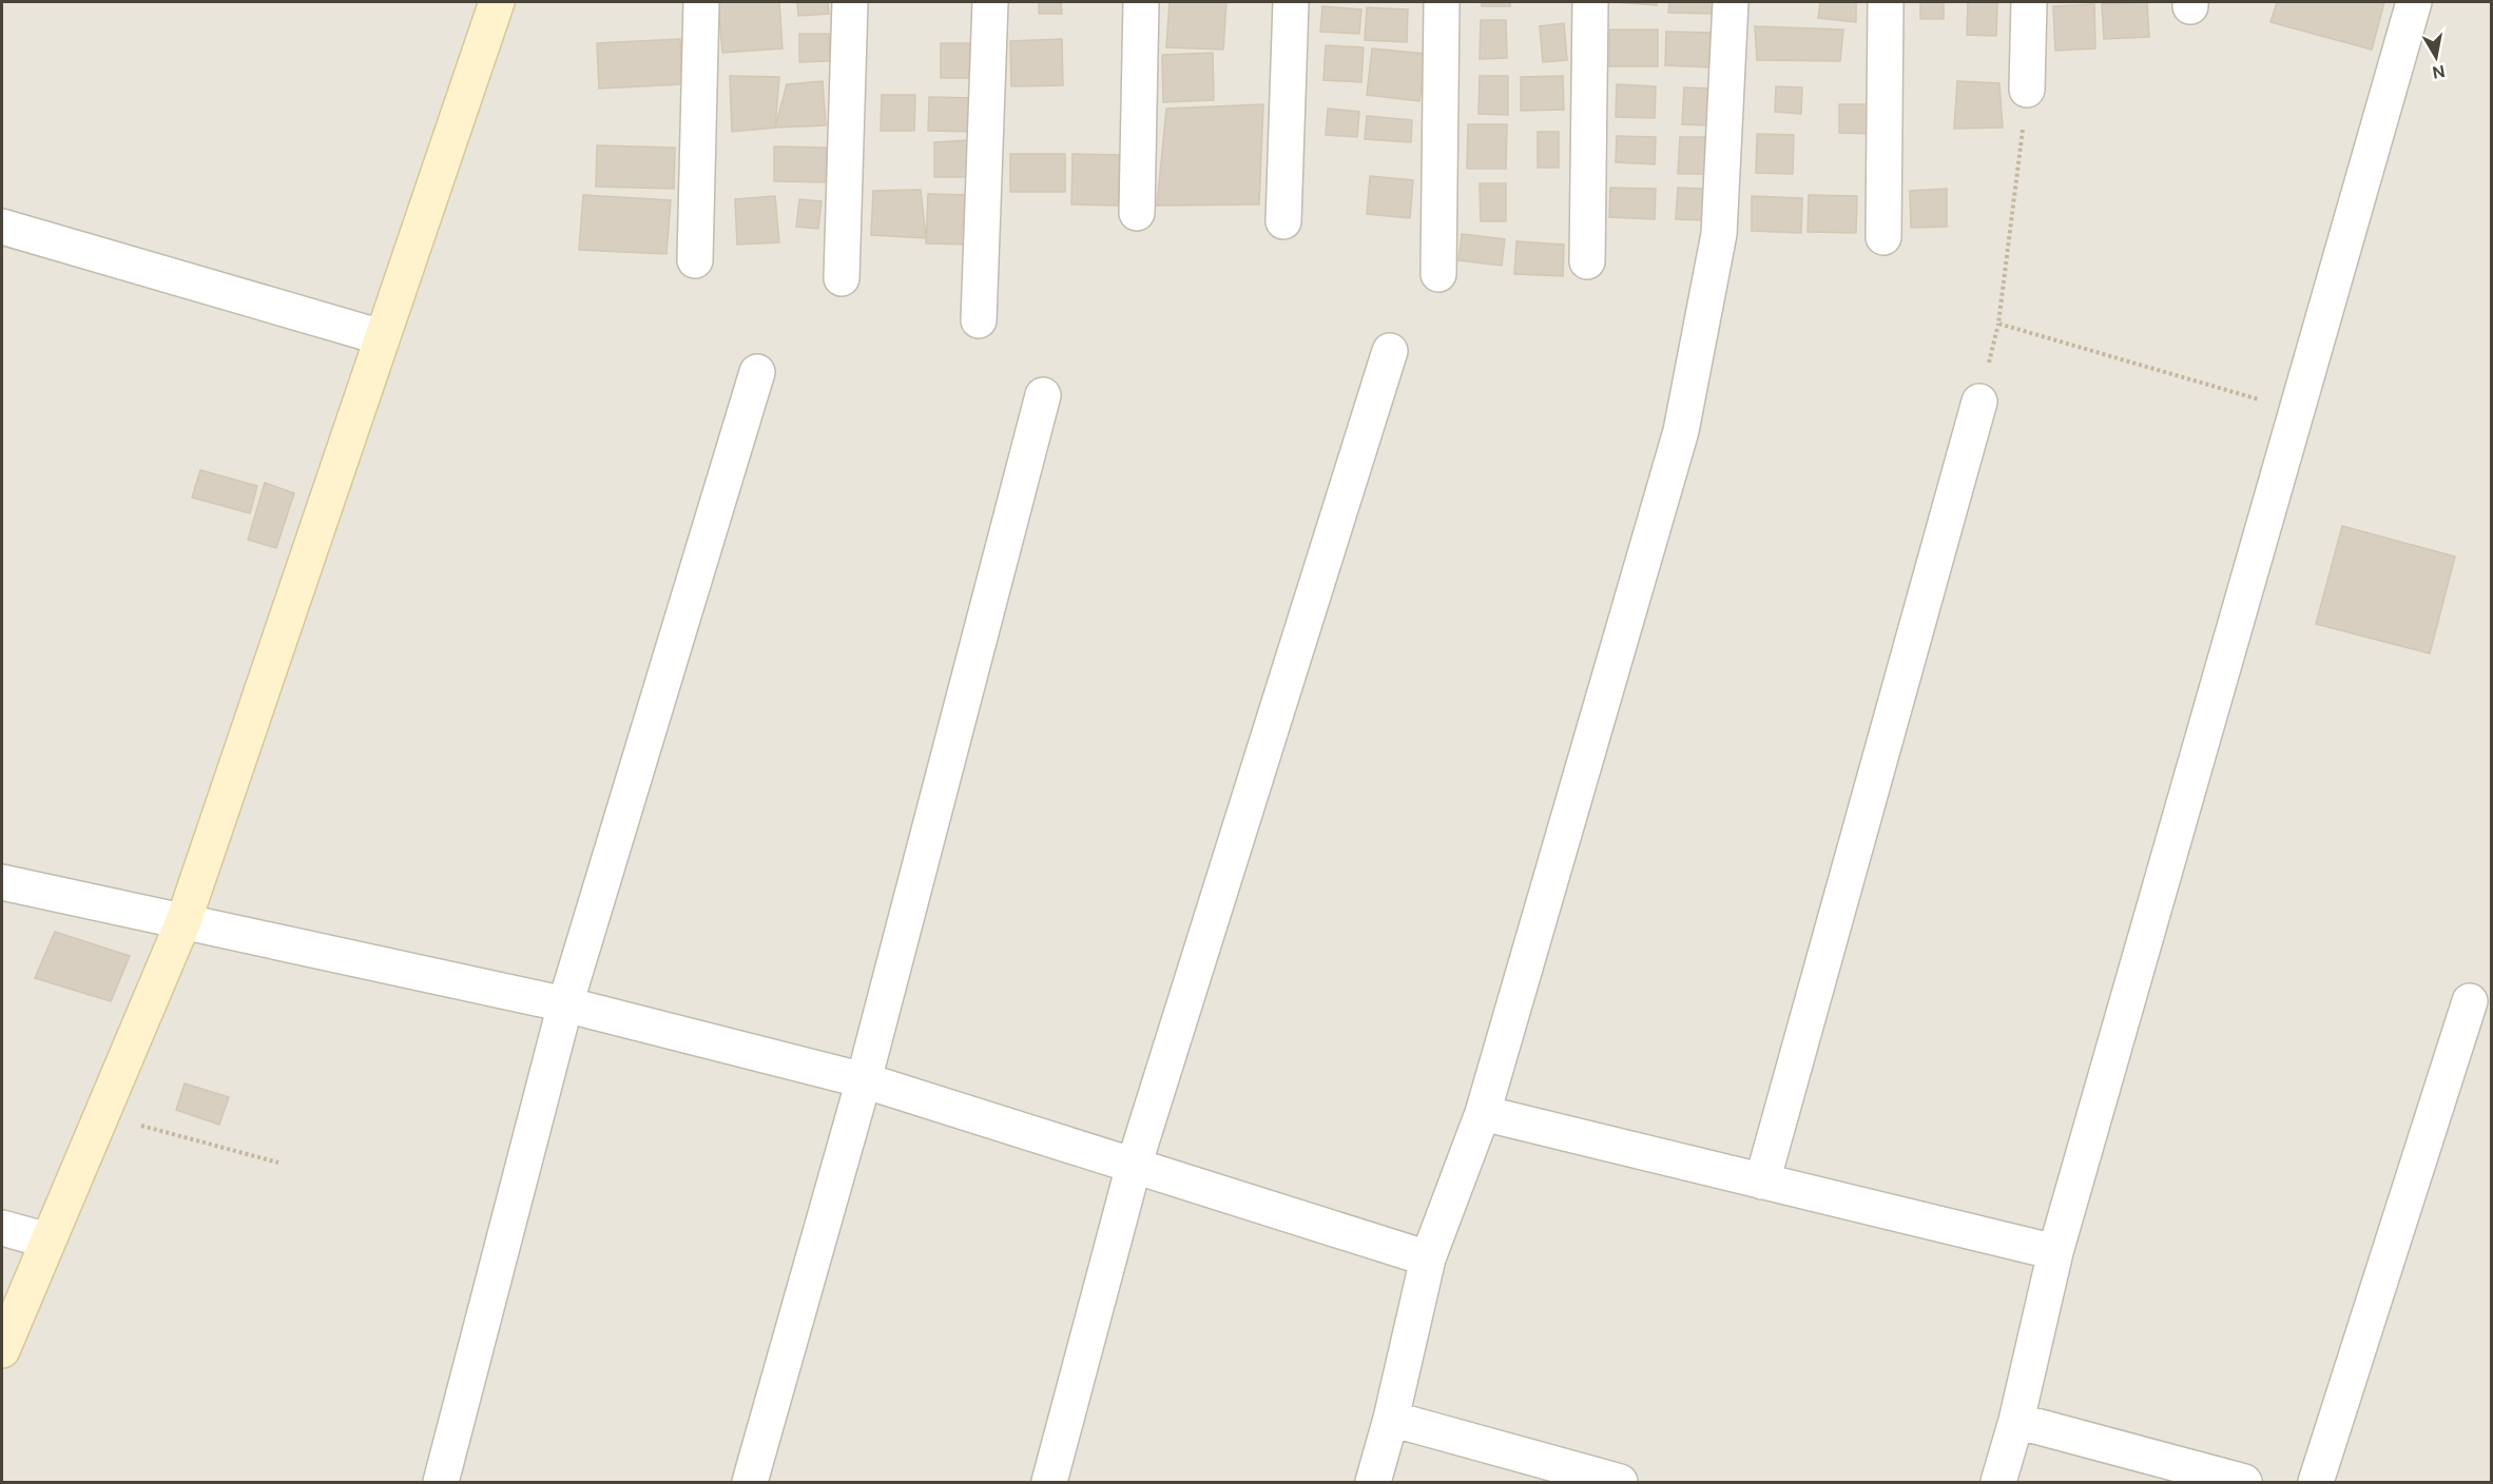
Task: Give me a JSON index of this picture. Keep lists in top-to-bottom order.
{
  "north": "bottom"
}
